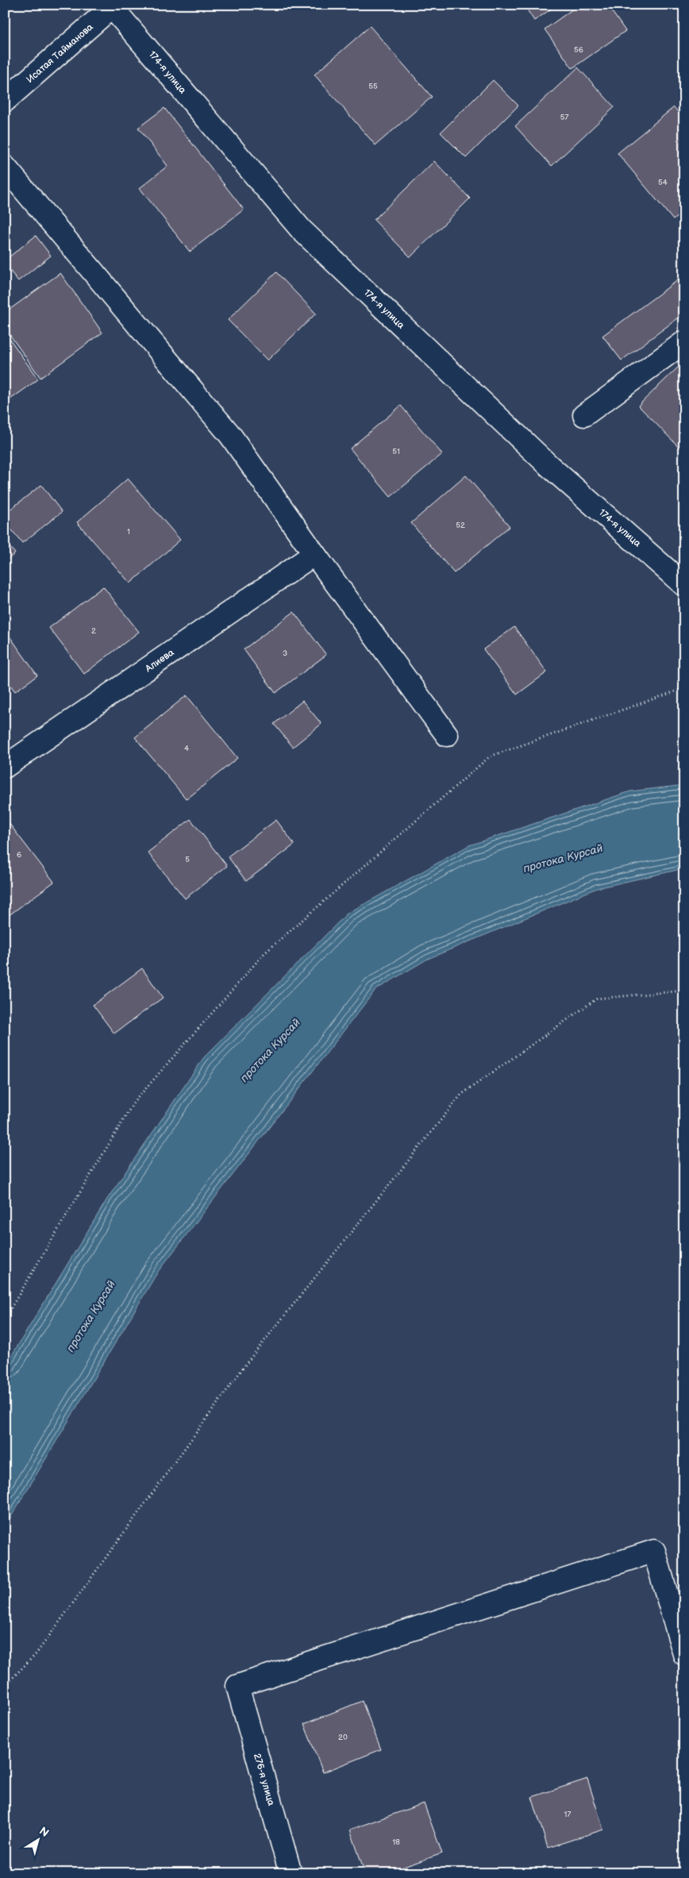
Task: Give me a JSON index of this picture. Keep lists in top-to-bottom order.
{
  "streets": {
    "street": [
      "Исатая Тайманова",
      "174-я улица",
      "Алиева",
      "276-я улица"
    ]
  },
  "crossings": [
    ["Исатая Тайманова", "174-я улица"]
  ],
  "water": ["протока Курсай"],
  "house_numbers": [
    "56",
    "55",
    "57",
    "54",
    "51",
    "52",
    "1",
    "2",
    "3",
    "4",
    "6",
    "5",
    "20",
    "17",
    "18"
  ],
  "north": "top right"
}
